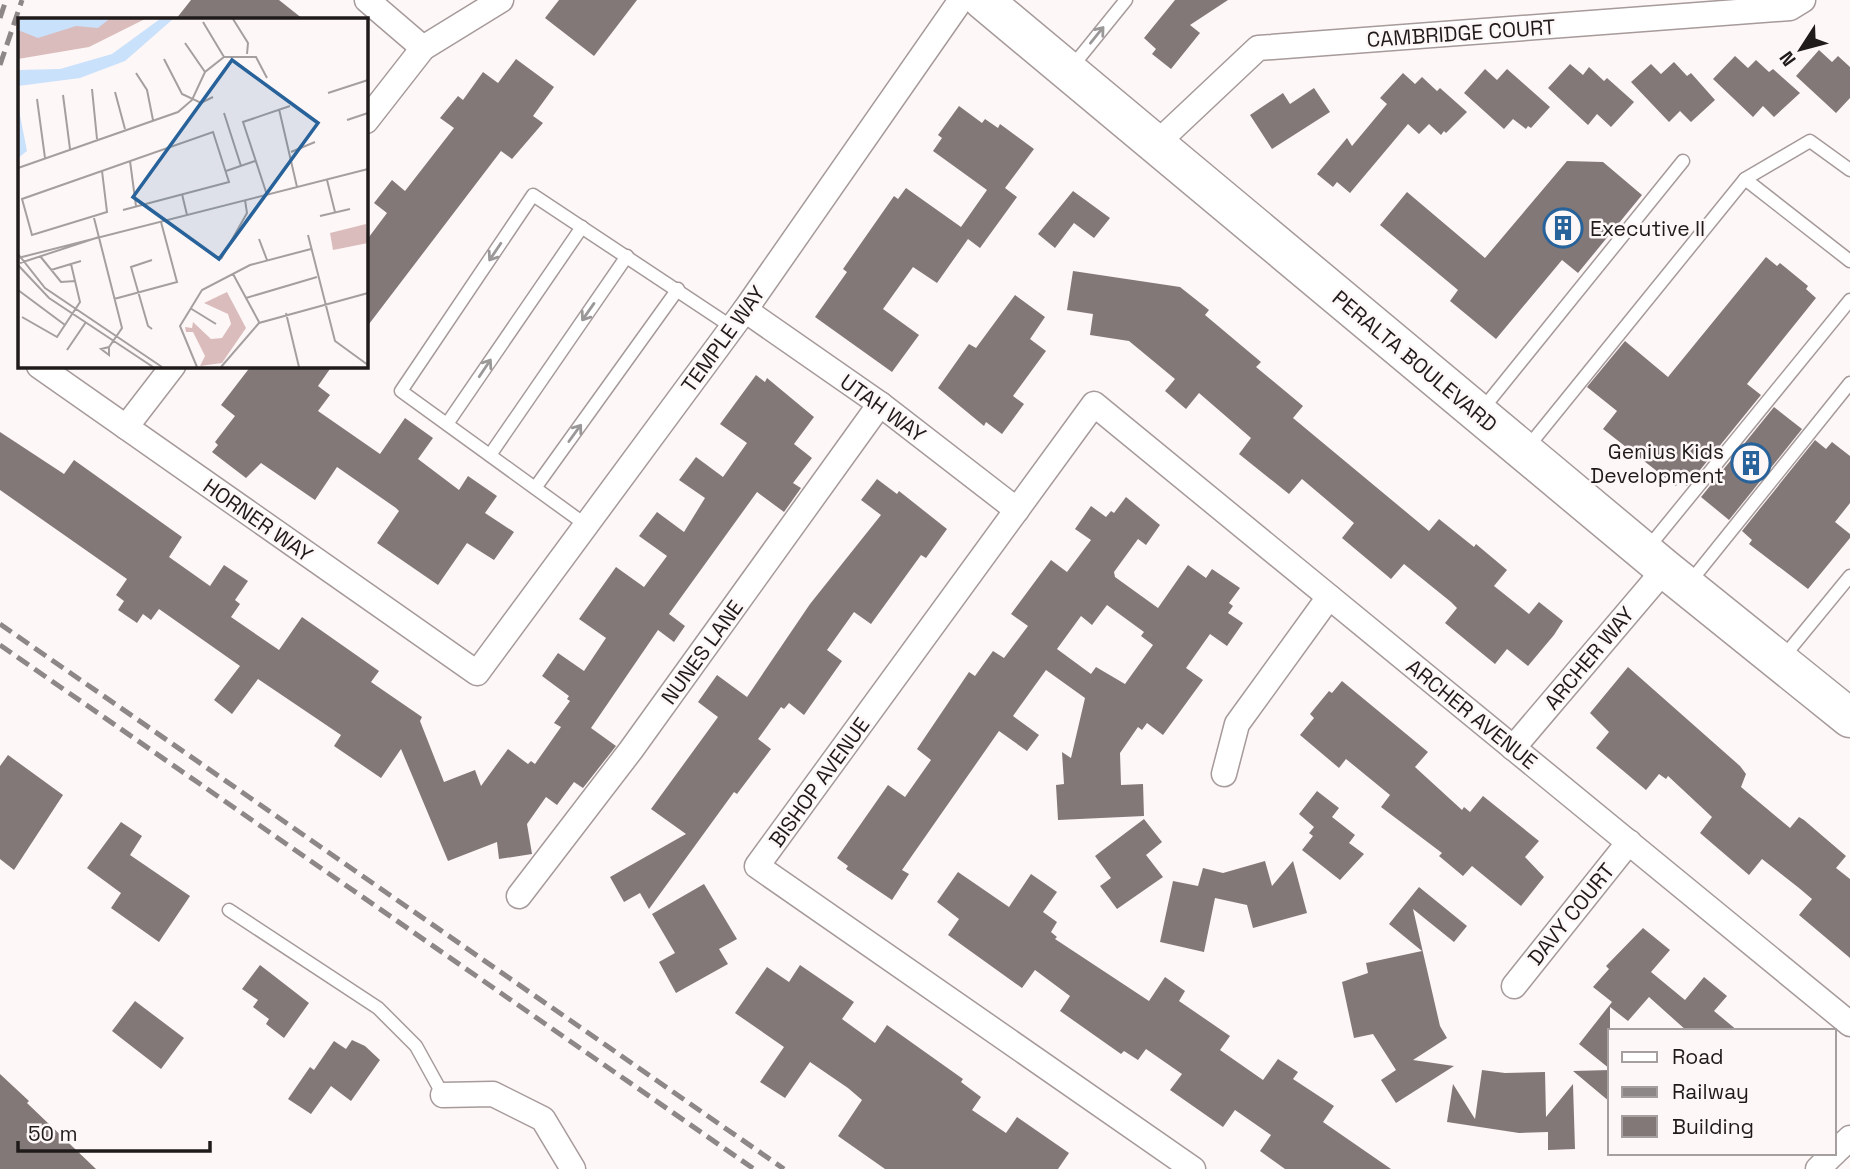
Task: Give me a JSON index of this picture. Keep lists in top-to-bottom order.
{
  "streets": {
    "main road": ["PERALTA BOULEVARD"],
    "street": [
      "CAMBRIDGE COURT",
      "TEMPLE WAY",
      "UTAH WAY",
      "HORNER WAY",
      "NUNES LANE",
      "ARCHER WAY",
      "ARCHER AVENUE",
      "BISHOP AVENUE",
      "DAVY COURT"
    ]
  },
  "crossings": [
    ["CAMBRIDGE COURT", "PERALTA BOULEVARD"],
    ["TEMPLE WAY", "UTAH WAY"],
    ["TEMPLE WAY", "HORNER WAY"],
    ["PERALTA BOULEVARD", "ARCHER WAY"],
    ["UTAH WAY", "NUNES LANE"],
    ["UTAH WAY", "BISHOP AVENUE"],
    ["ARCHER WAY", "ARCHER AVENUE"],
    ["ARCHER AVENUE", "BISHOP AVENUE"],
    ["ARCHER AVENUE", "DAVY COURT"]
  ],
  "places": {
    "building": ["Executive II", "Genius Kids Development"]
  },
  "legend": ["Road", "Railway", "Building"],
  "scale_bar": "50 m",
  "north": "bottom left"
}
